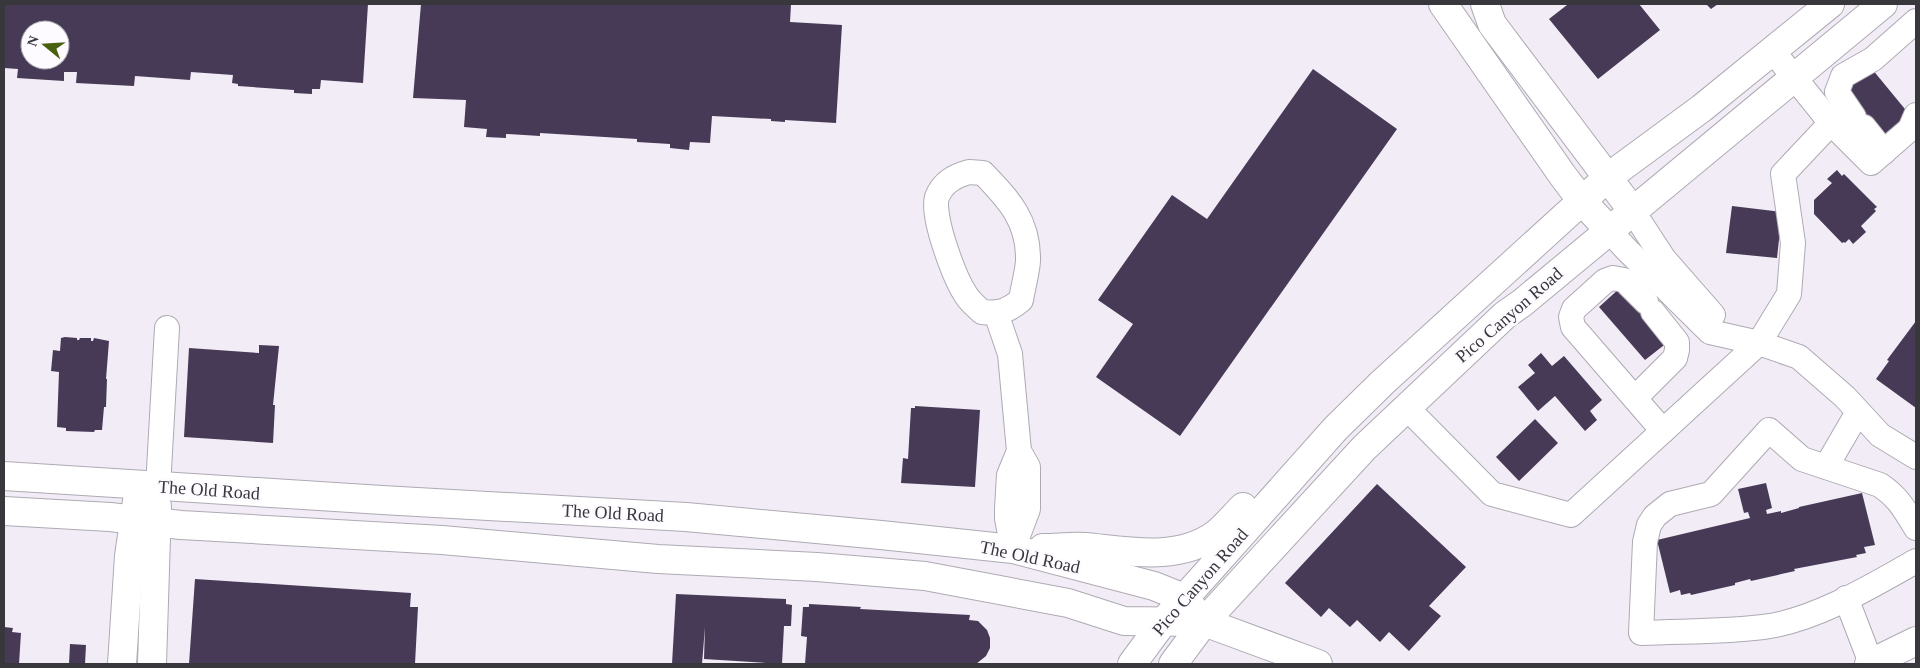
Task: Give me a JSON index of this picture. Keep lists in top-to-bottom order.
{
  "streets": {
    "main road": ["Pico Canyon Road", "The Old Road"]
  },
  "crossings": [
    ["Pico Canyon Road", "The Old Road"]
  ],
  "north": "left"
}
